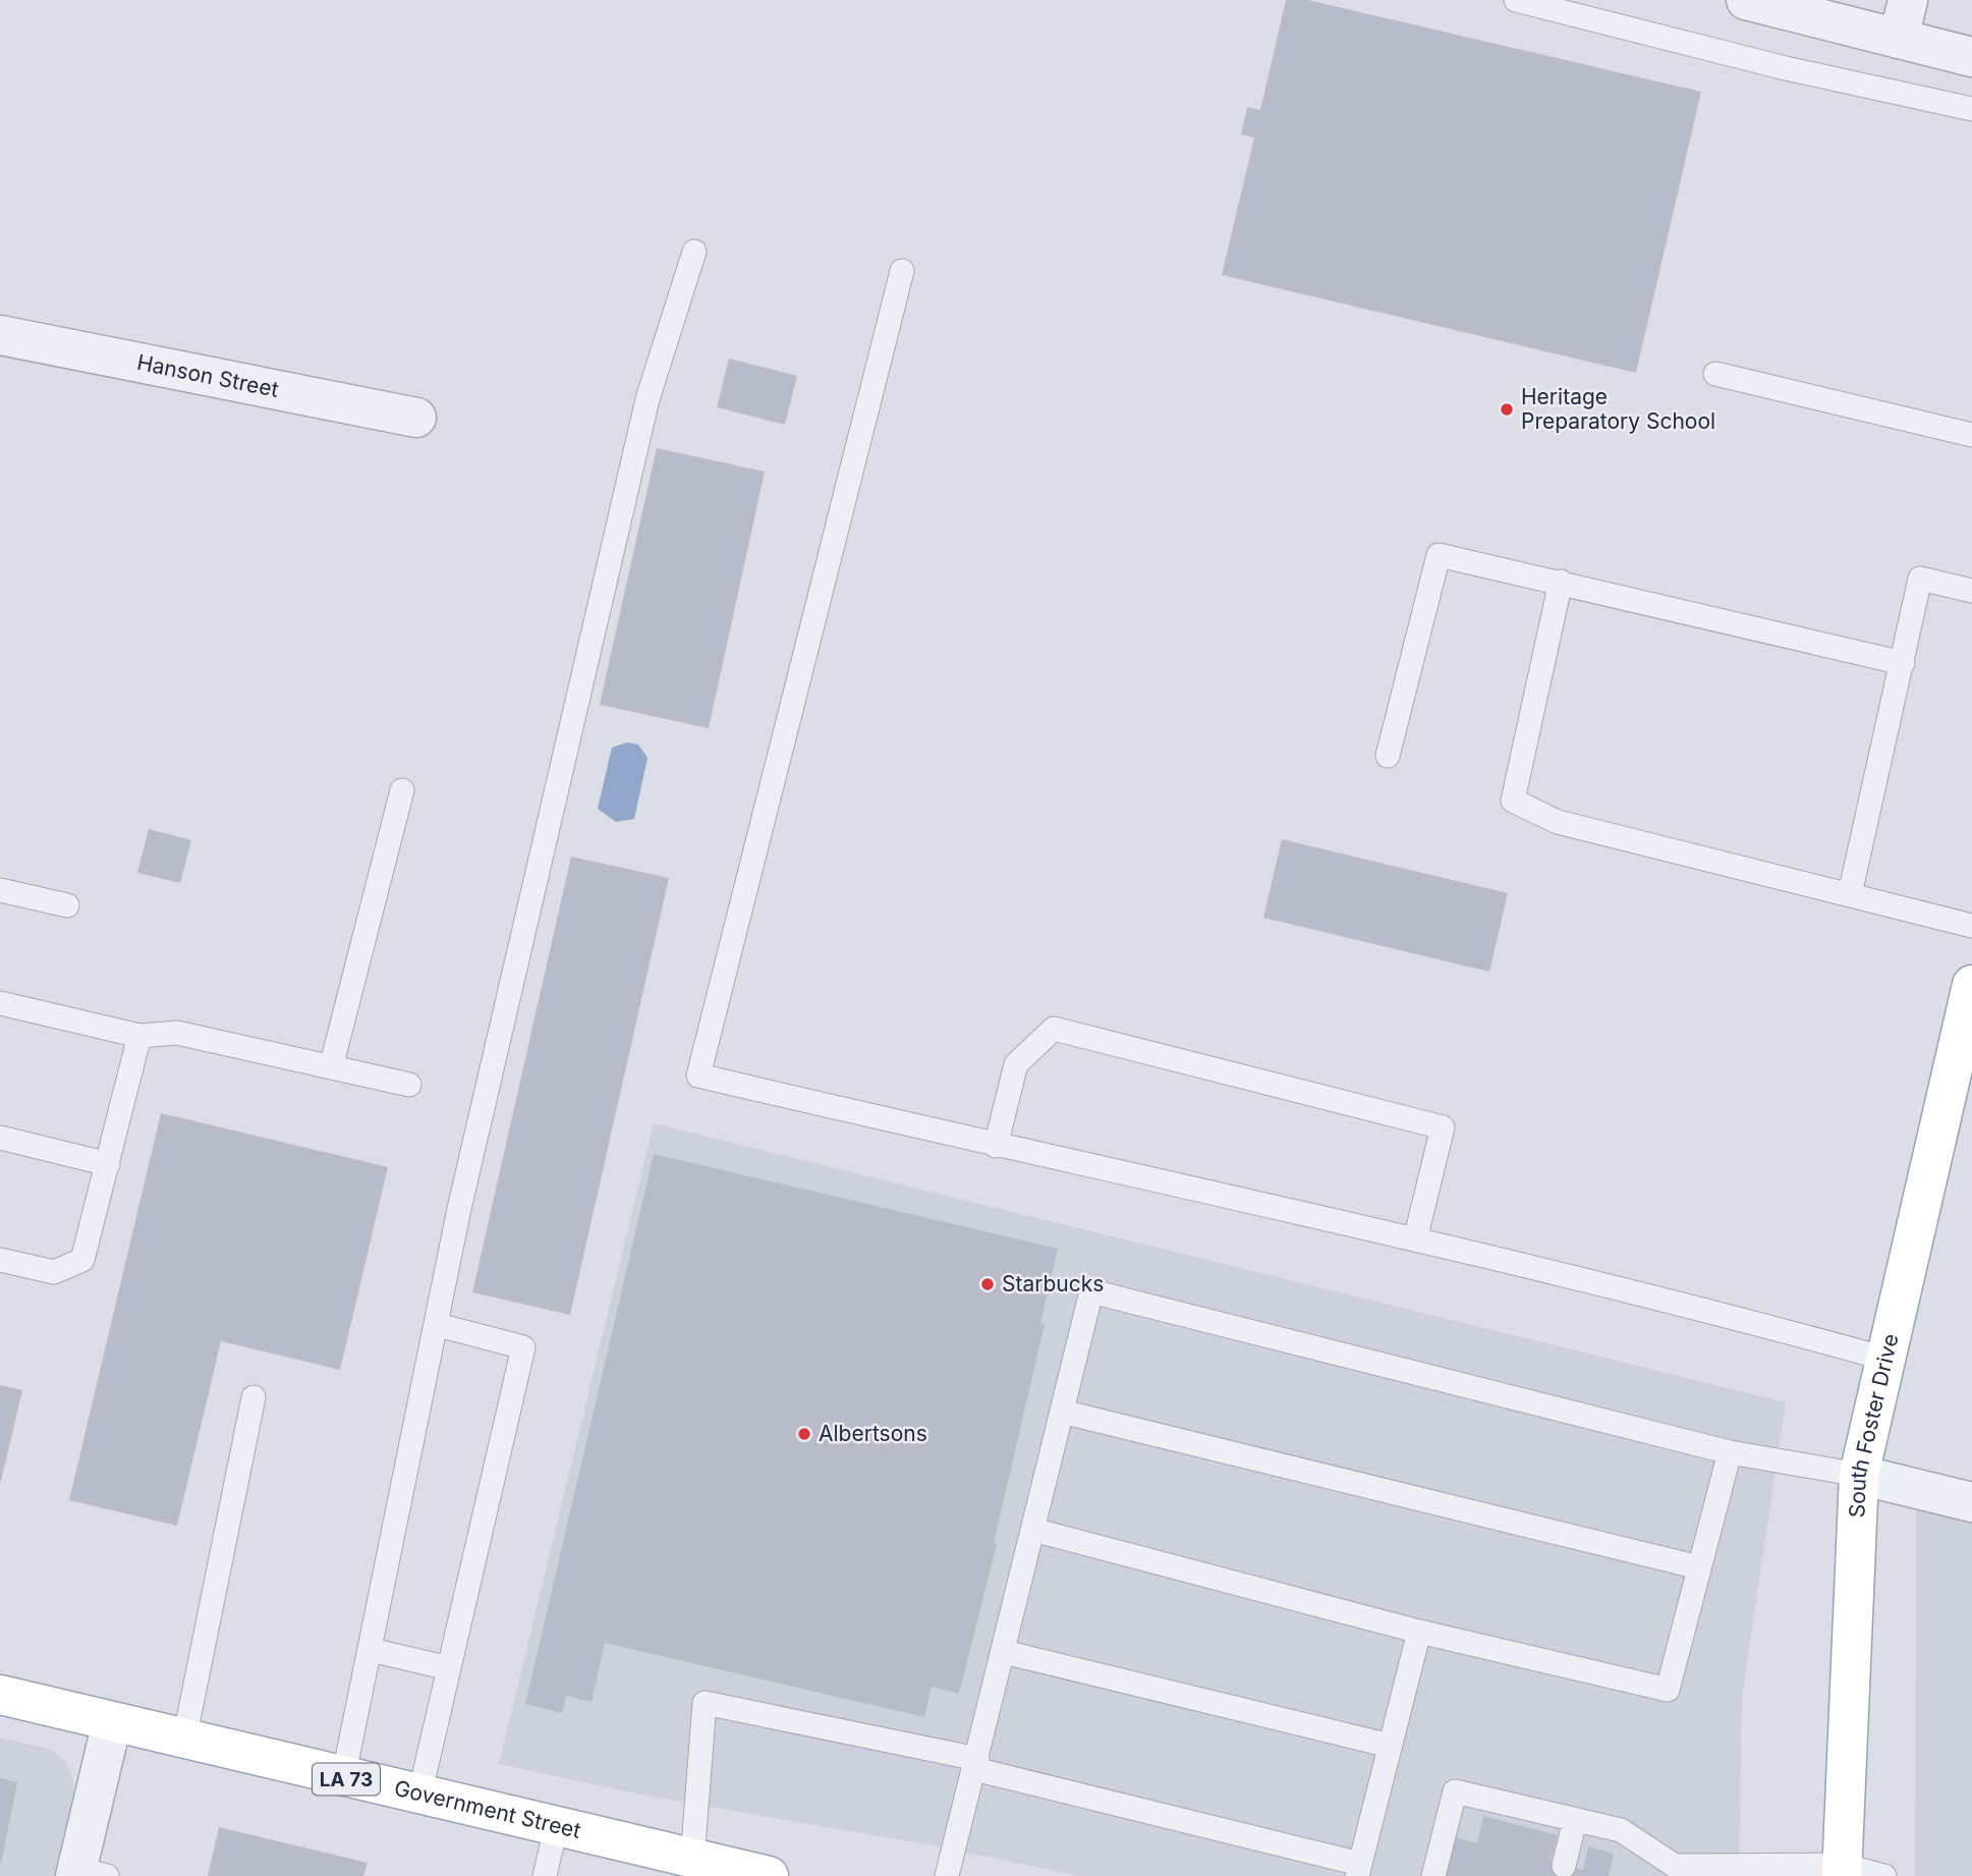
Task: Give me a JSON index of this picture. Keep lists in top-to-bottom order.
{
  "streets": {
    "main road": ["South Foster Drive", "LA 73", "Government Street"],
    "street": ["Hanson Street"]
  },
  "places": ["Heritage Preparatory School", "Starbucks", "Albertsons"]
}
